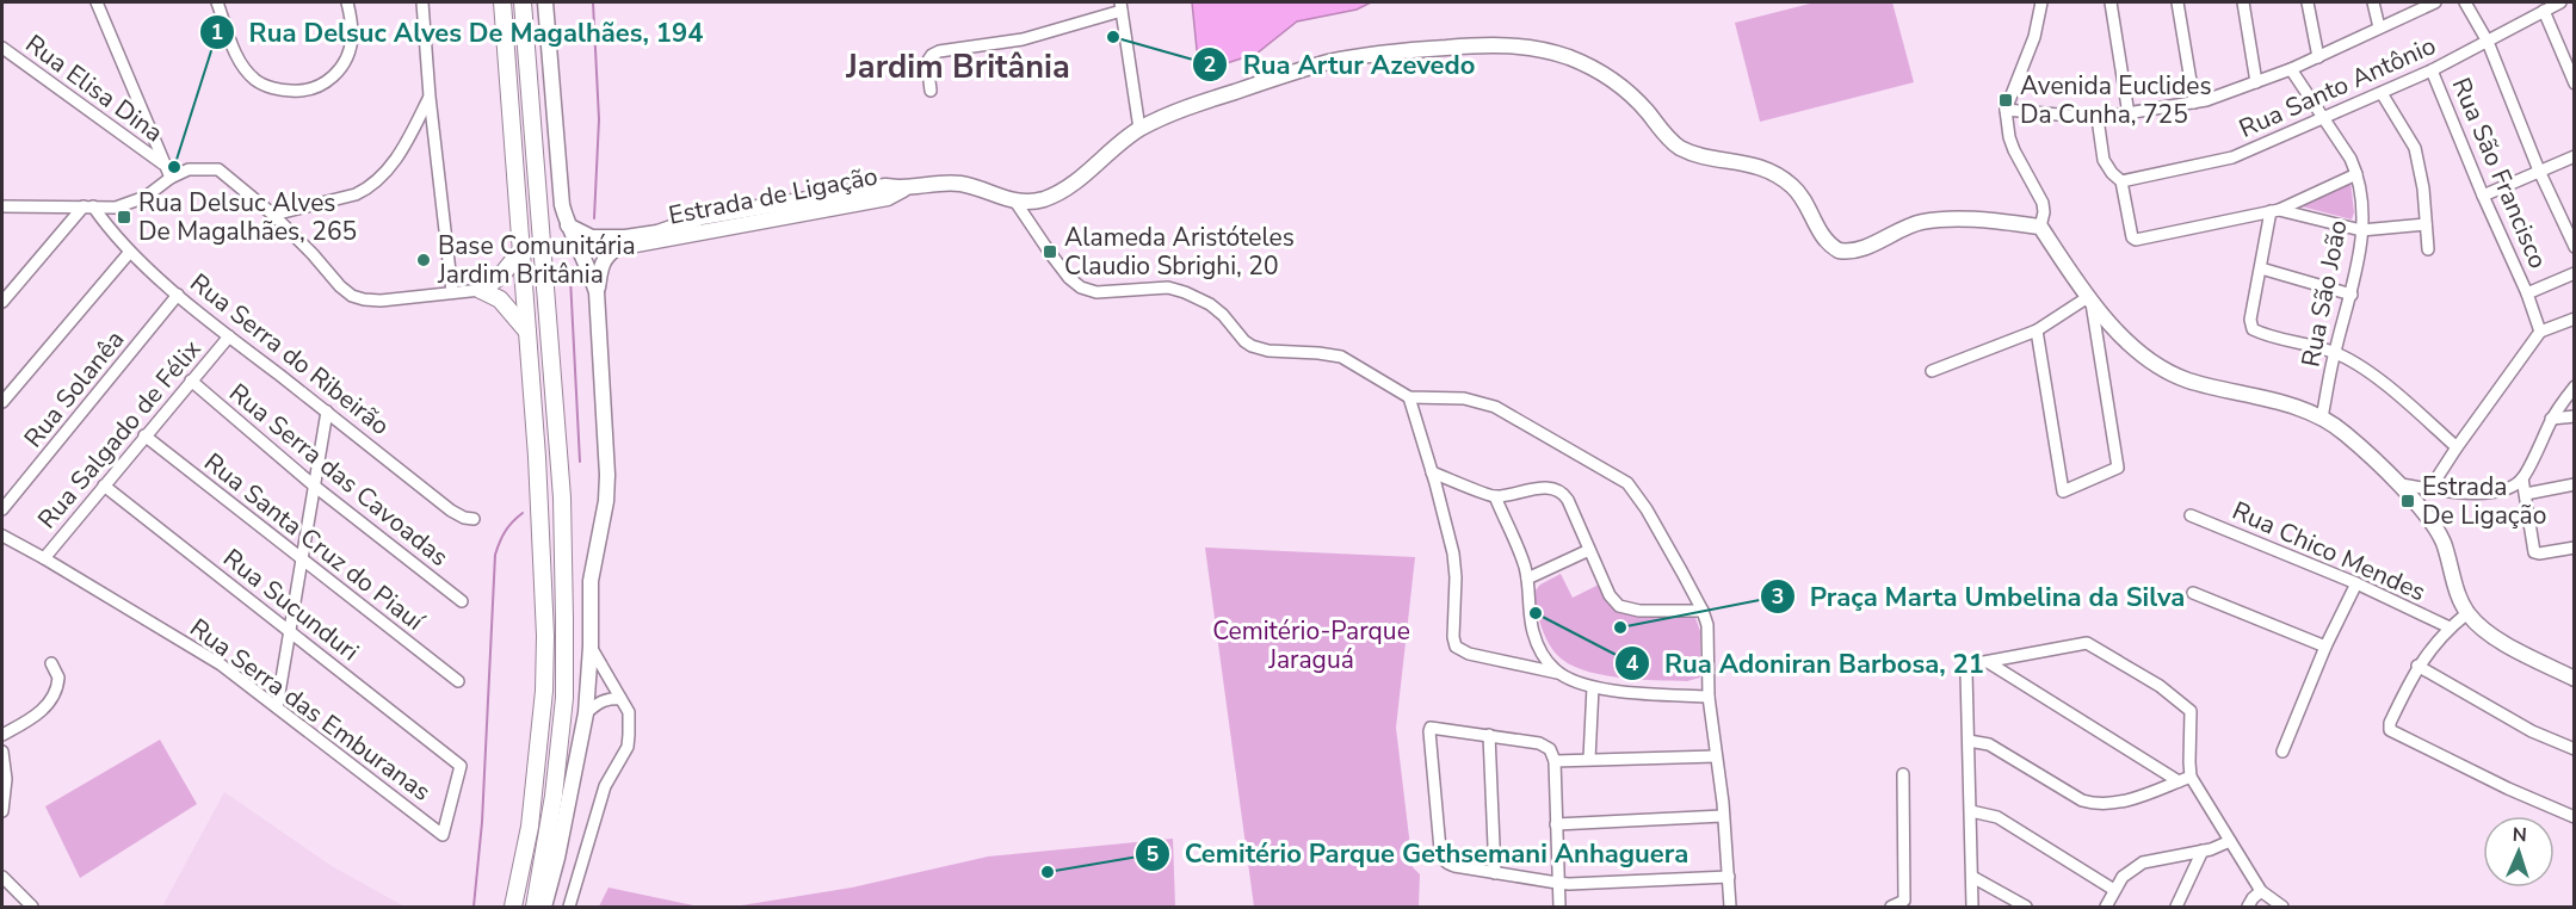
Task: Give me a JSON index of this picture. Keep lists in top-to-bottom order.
{
  "streets": {
    "main road": ["Estrada de Ligação"],
    "street": [
      "Rua Santo Antônio",
      "Rua Elisa Dina",
      "Rua São Francisco",
      "Rua São João",
      "Rua Serra do Ribeirão",
      "Rua Solanêa",
      "Rua Salgado de Félix",
      "Rua Serra das Cavoadas",
      "Rua Santa Cruz do Piauí",
      "Rua Chico Mendes",
      "Rua Sucunduri",
      "Rua Serra das Emburanas"
    ]
  },
  "crossings": [
    ["Rua Santo Antônio", "Rua São Francisco"],
    ["Rua Santo Antônio", "Rua São João"],
    ["Rua Serra do Ribeirão", "Rua Solanêa"],
    ["Rua Serra do Ribeirão", "Rua Salgado de Félix"],
    ["Rua Salgado de Félix", "Rua Serra das Cavoadas"],
    ["Rua Salgado de Félix", "Rua Santa Cruz do Piauí"],
    ["Rua Salgado de Félix", "Rua Sucunduri"],
    ["Rua Salgado de Félix", "Rua Serra das Emburanas"],
    ["Rua Sucunduri", "Rua Serra das Emburanas"]
  ],
  "districts": ["Jardim Britânia"],
  "parks": ["Cemitério-Parque Jaraguá"],
  "places": {
    "other": [
      "Rua Artur Azevedo",
      "Rua Delsuc Alves De Magalhães, 194",
      "Base Comunitária Jardim Britânia",
      "Rua Adoniran Barbosa, 21",
      "Praça Marta Umbelina da Silva",
      "Cemitério Parque Gethsemani Anhaguera"
    ],
    "transit": [
      "Avenida Euclides Da Cunha, 725",
      "Rua Delsuc Alves De Magalhães, 265",
      "Alameda Aristóteles Claudio Sbrighi, 20",
      "Estrada De Ligação"
    ]
  },
  "north": "top"
}
